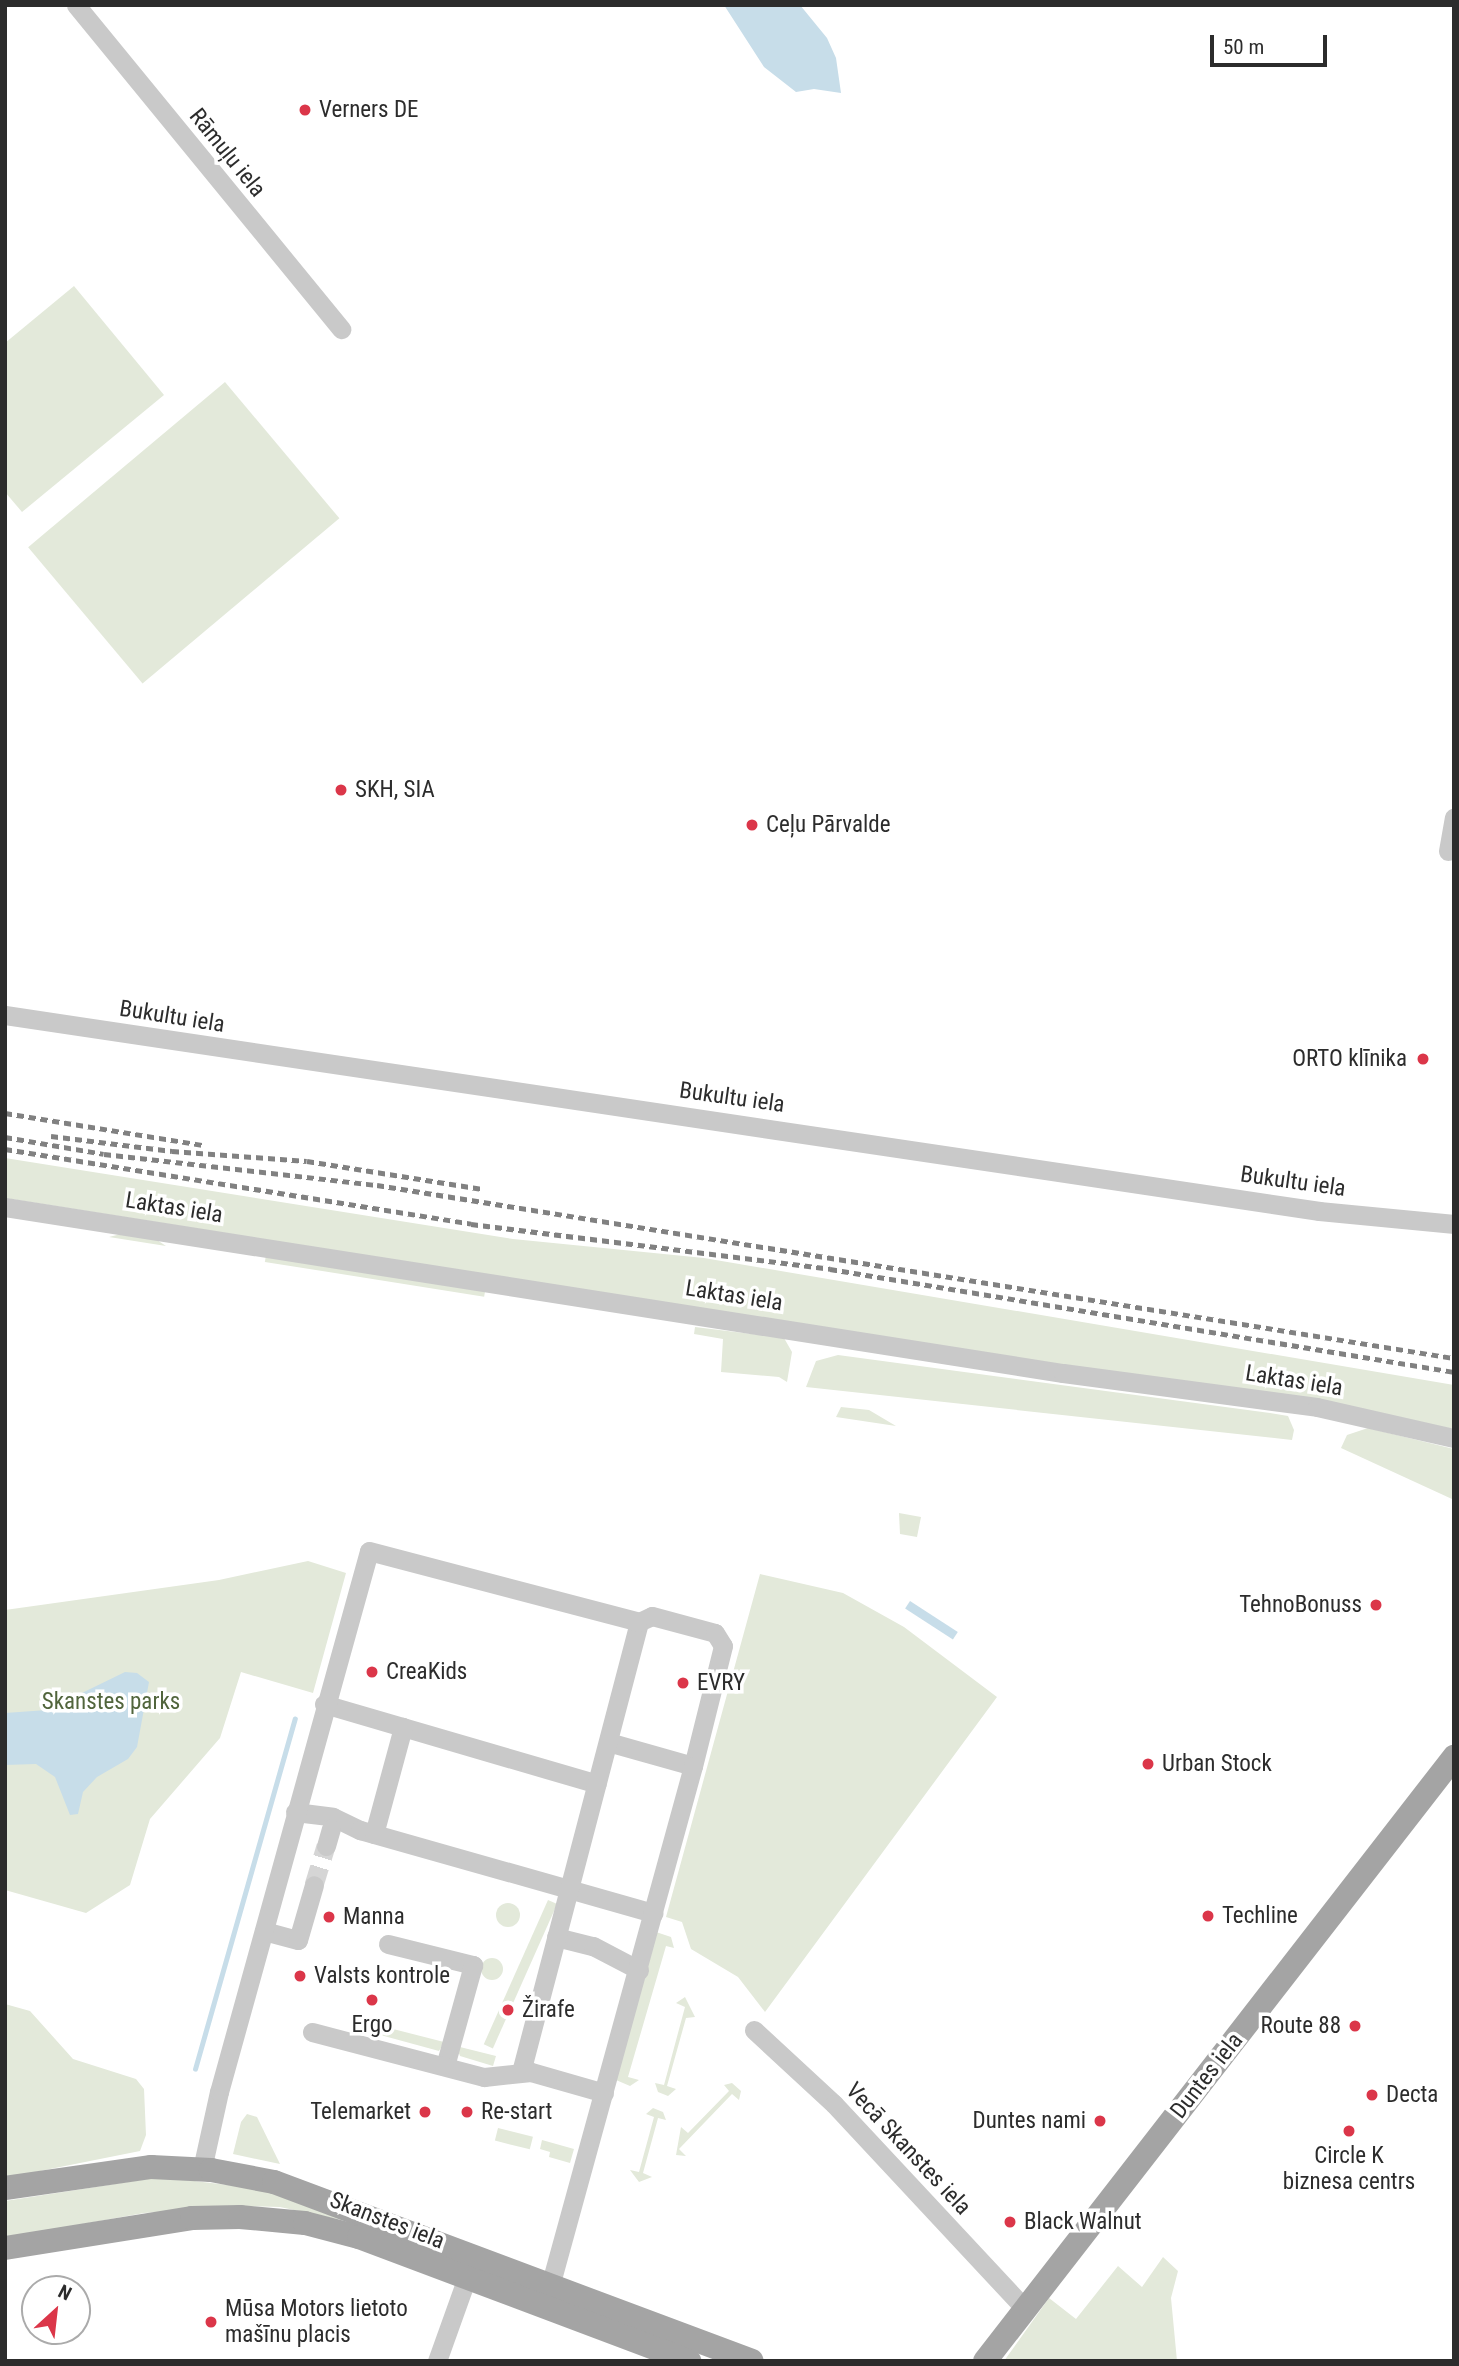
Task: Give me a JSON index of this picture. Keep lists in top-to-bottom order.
{
  "streets": {
    "main road": ["Duntes iela", "Skanstes iela"],
    "street": [
      "Rāmuļu iela",
      "Bukultu iela",
      "Laktas iela",
      "Vecā Skanstes iela"
    ]
  },
  "crossings": [
    ["Duntes iela", "Vecā Skanstes iela"]
  ],
  "parks": ["Skanstes parks"],
  "places": [
    "Verners DE",
    "SKH, SIA",
    "Ceļu Pārvalde",
    "ORTO klīnika",
    "TehnoBonuss",
    "CreaKids",
    "EVRY",
    "Urban Stock",
    "Techline",
    "Manna",
    "Valsts kontrole",
    "Ergo",
    "Žirafe",
    "Route 88",
    "Decta",
    "Telemarket",
    "Re-start",
    "Duntes nami",
    "Circle K biznesa centrs",
    "Black Walnut",
    "Mūsa Motors lietoto mašīnu placis"
  ],
  "scale_bar": "50 m",
  "north": "top right"
}
